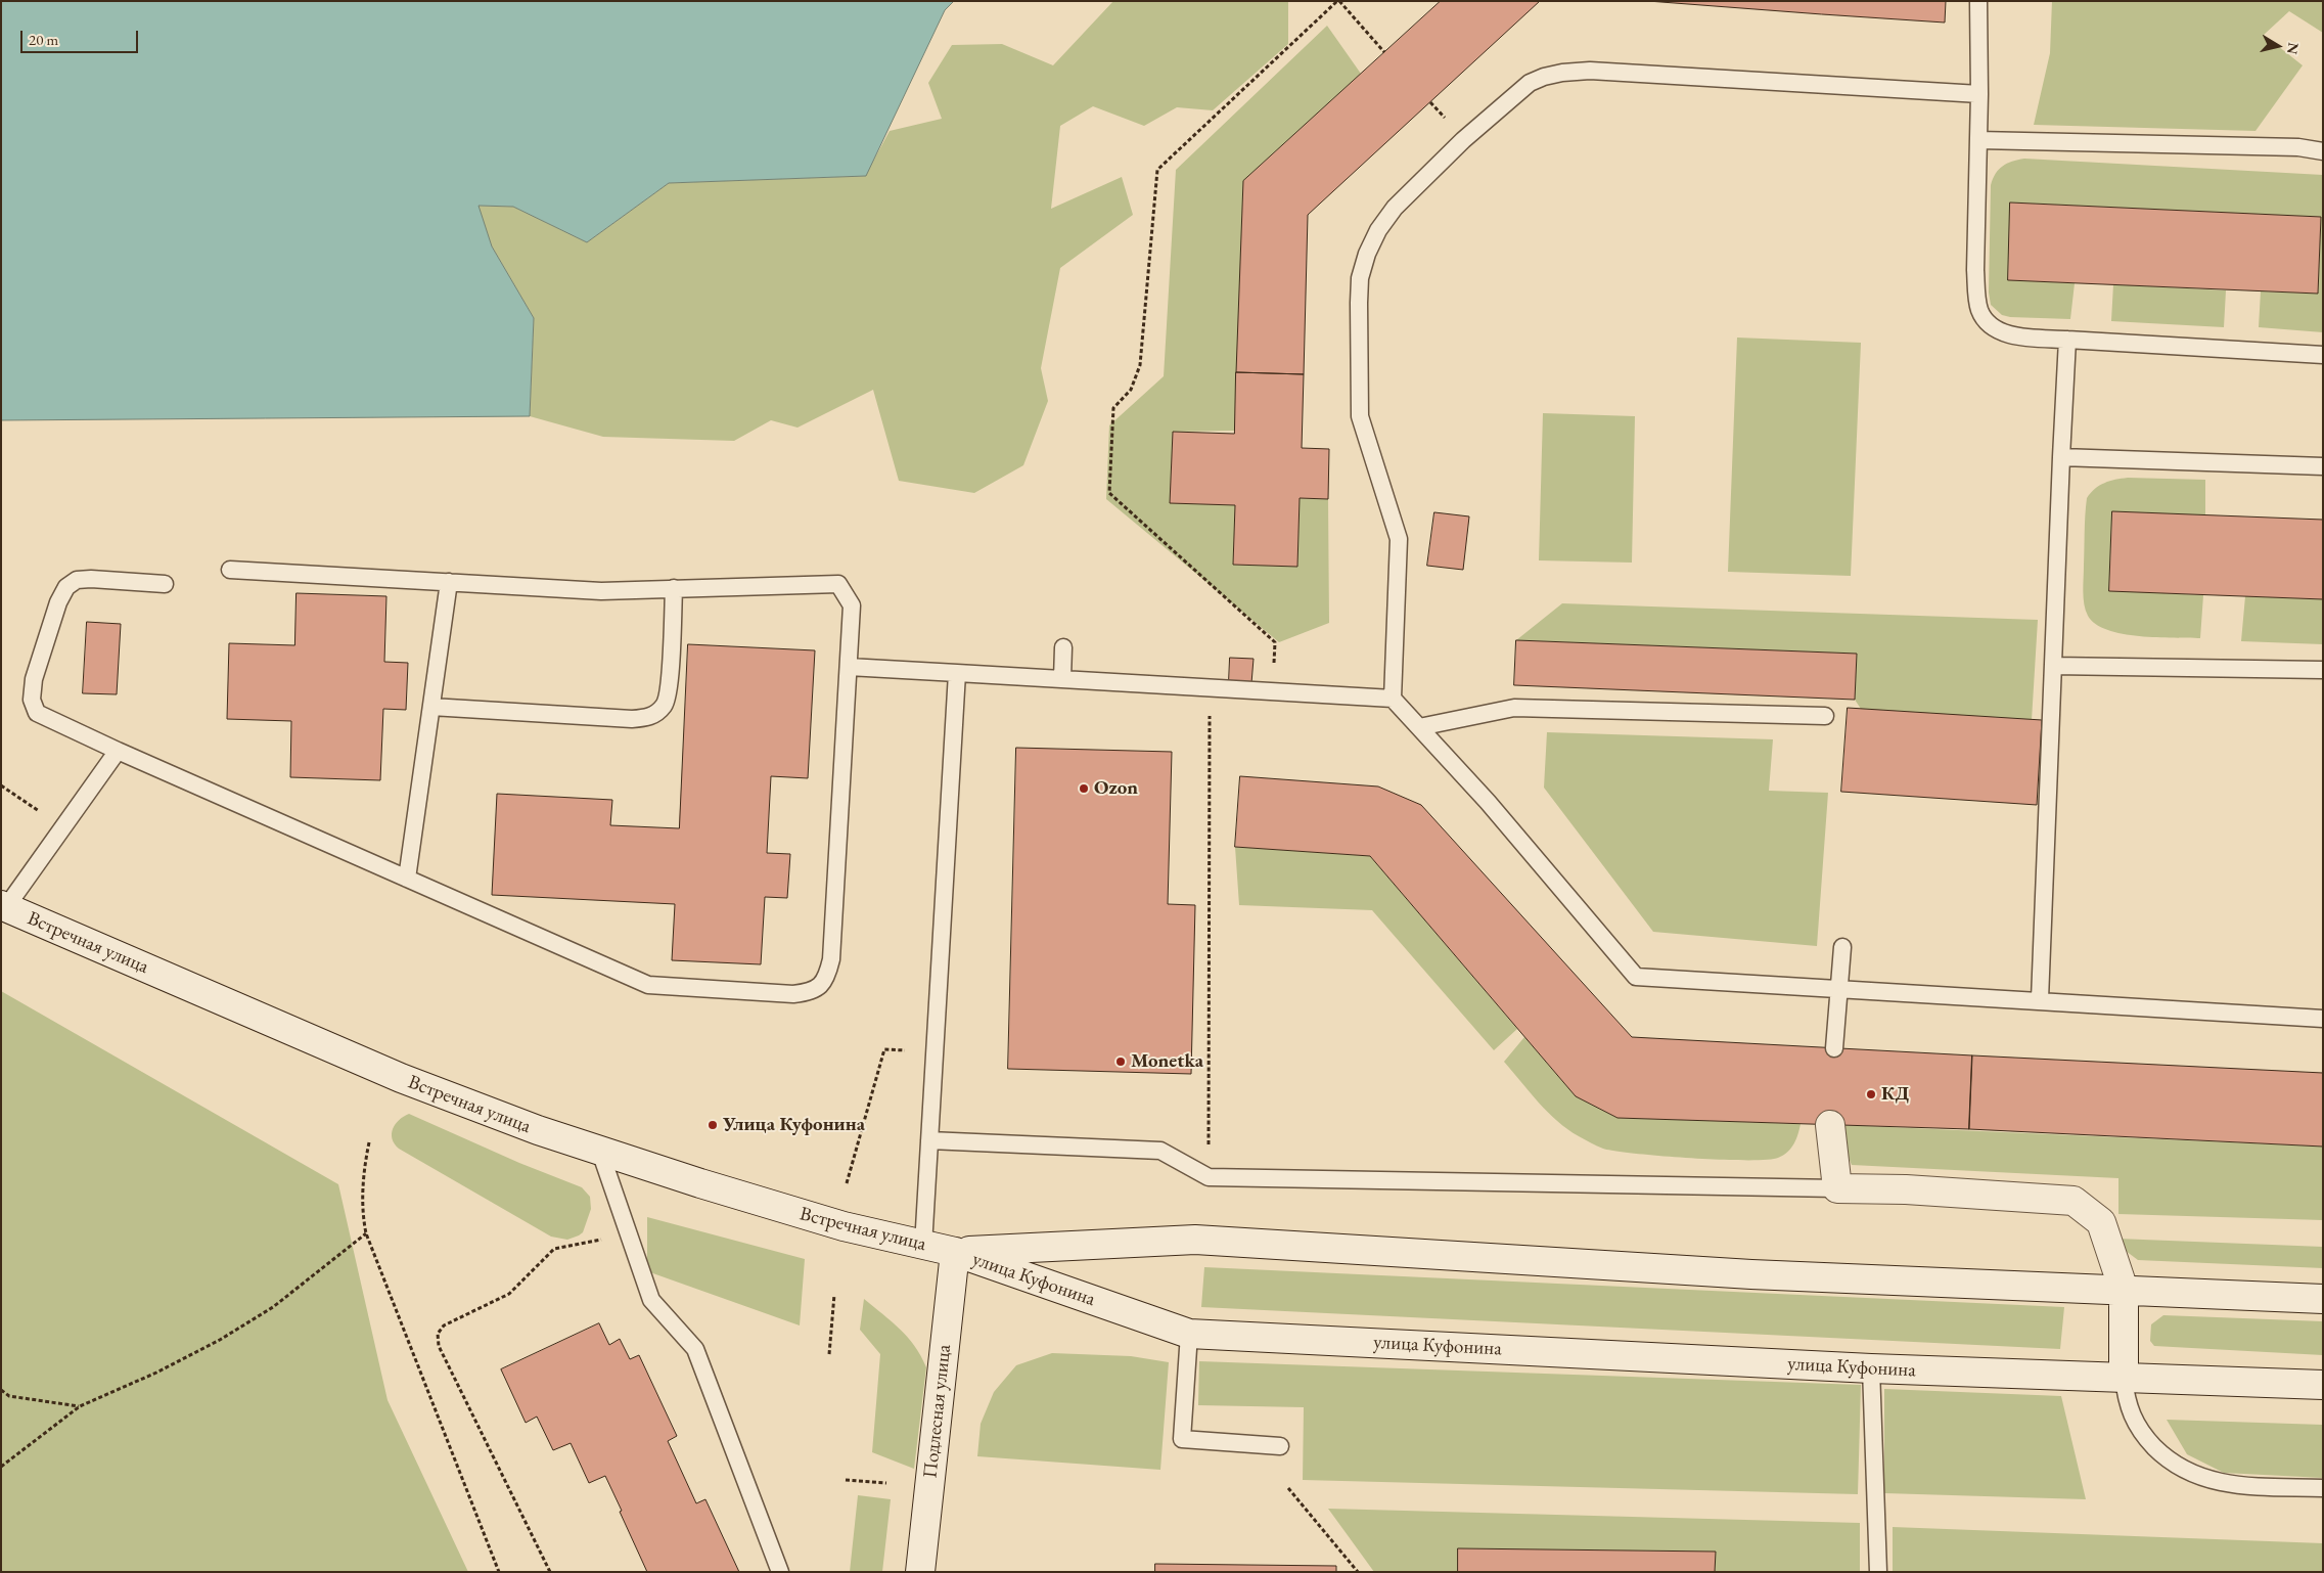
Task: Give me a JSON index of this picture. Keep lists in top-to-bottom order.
{
  "streets": {
    "main road": ["Встречная улица", "улица Куфонина", "Подлесная улица"]
  },
  "crossings": [
    ["Встречная улица", "улица Куфонина"],
    ["Встречная улица", "Подлесная улица"],
    ["улица Куфонина", "Подлесная улица"]
  ],
  "places": [
    "Ozon",
    "Monetka",
    "КД",
    "Улица Куфонина"
  ],
  "scale_bar": "20 m",
  "north": "right"
}
